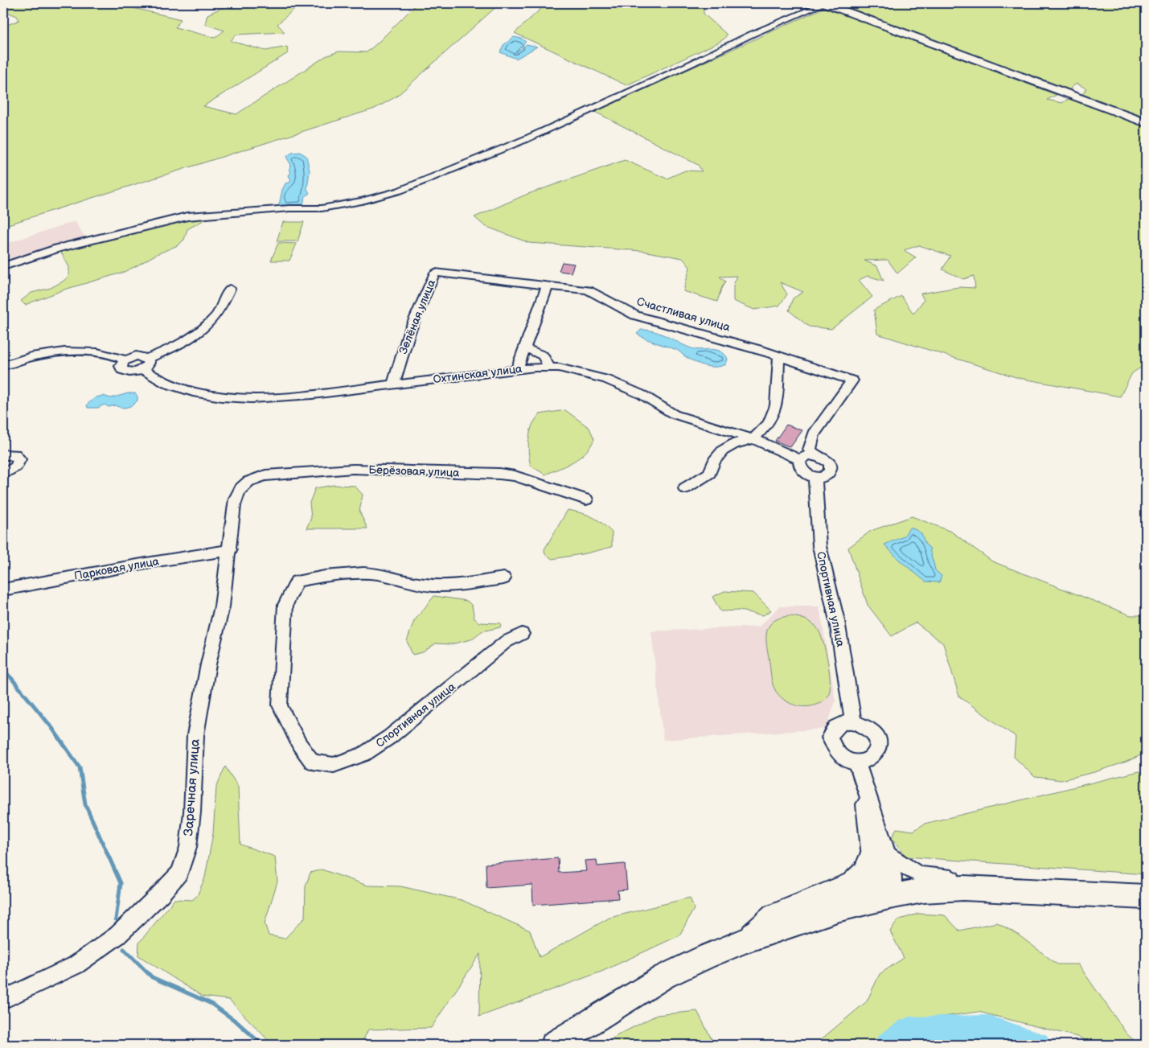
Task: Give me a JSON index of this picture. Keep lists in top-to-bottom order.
{
  "streets": {
    "street": [
      "Счастливая улица",
      "Зелёная улица",
      "Охтинская улица",
      "Берёзовая улица",
      "Парковая улица",
      "Спортивная улица",
      "Заречная улица"
    ]
  },
  "crossings": [
    ["Счастливая улица", "Зелёная улица"],
    ["Счастливая улица", "Охтинская улица"],
    ["Счастливая улица", "Спортивная улица"],
    ["Зелёная улица", "Охтинская улица"],
    ["Охтинская улица", "Спортивная улица"],
    ["Берёзовая улица", "Заречная улица"],
    ["Парковая улица", "Заречная улица"]
  ]
}
